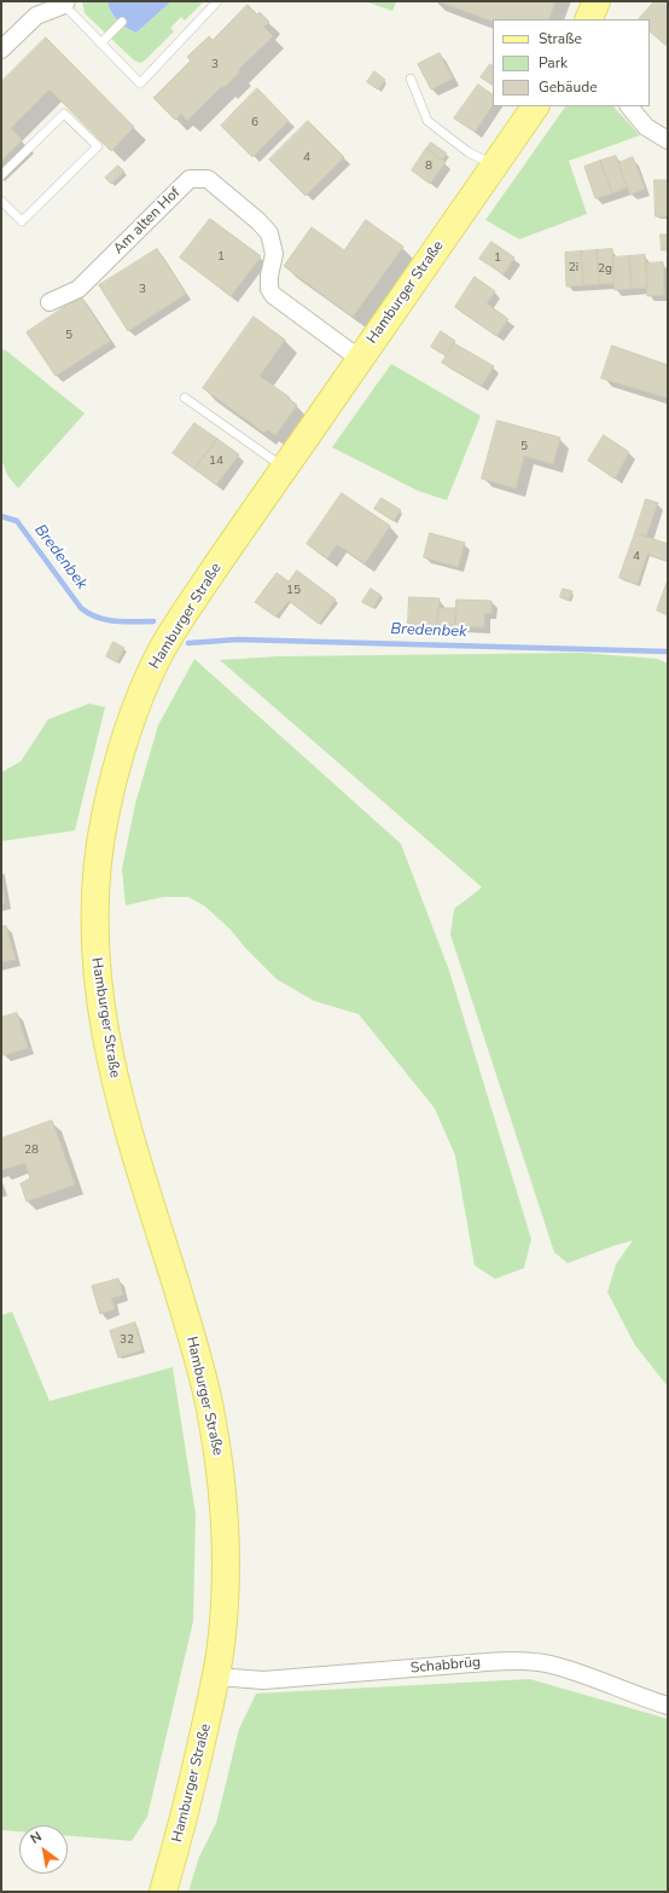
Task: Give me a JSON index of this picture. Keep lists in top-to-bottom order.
{
  "streets": {
    "main road": ["Hamburger Straße"],
    "street": ["Am alten Hof", "Schabbrüg"]
  },
  "crossings": [
    ["Am alten Hof", "Hamburger Straße"],
    ["Hamburger Straße", "Schabbrüg"]
  ],
  "water": ["Bredenbek"],
  "house_numbers": [
    "3",
    "6",
    "4",
    "8",
    "1",
    "1",
    "2i",
    "2g",
    "3",
    "5",
    "5",
    "14",
    "4",
    "15",
    "28",
    "32"
  ],
  "legend": ["Straße", "Park", "Gebäude"],
  "north": "top left"
}
